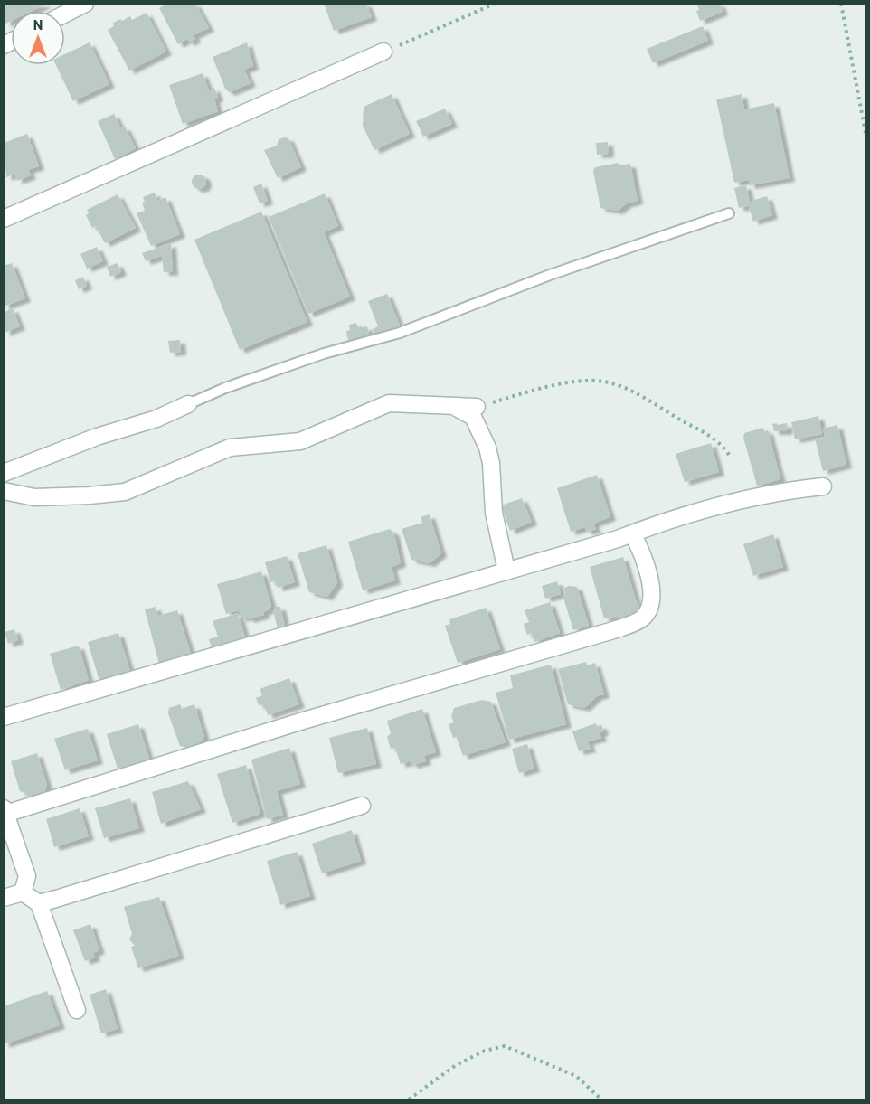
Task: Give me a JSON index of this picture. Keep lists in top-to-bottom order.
{
  "north": "top"
}
